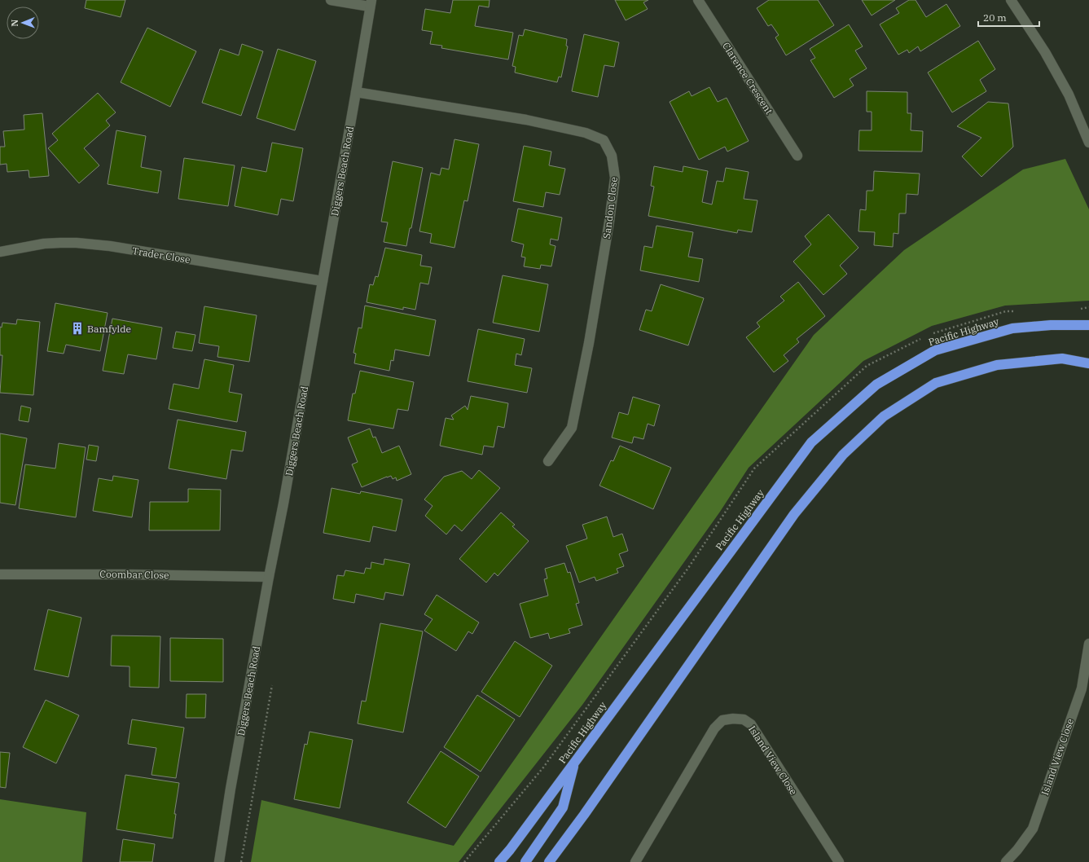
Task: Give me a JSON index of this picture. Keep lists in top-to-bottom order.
{
  "streets": {
    "highway": ["Pacific Highway"],
    "street": [
      "Clarence Crescent",
      "Diggers Beach Road",
      "Sandon Close",
      "Trader Close",
      "Coombar Close",
      "Island View Close"
    ]
  },
  "crossings": [
    ["Diggers Beach Road", "Sandon Close"],
    ["Diggers Beach Road", "Trader Close"],
    ["Diggers Beach Road", "Coombar Close"]
  ],
  "places": {
    "building": ["Bamfylde"]
  },
  "scale_bar": "20 m",
  "north": "left"
}
